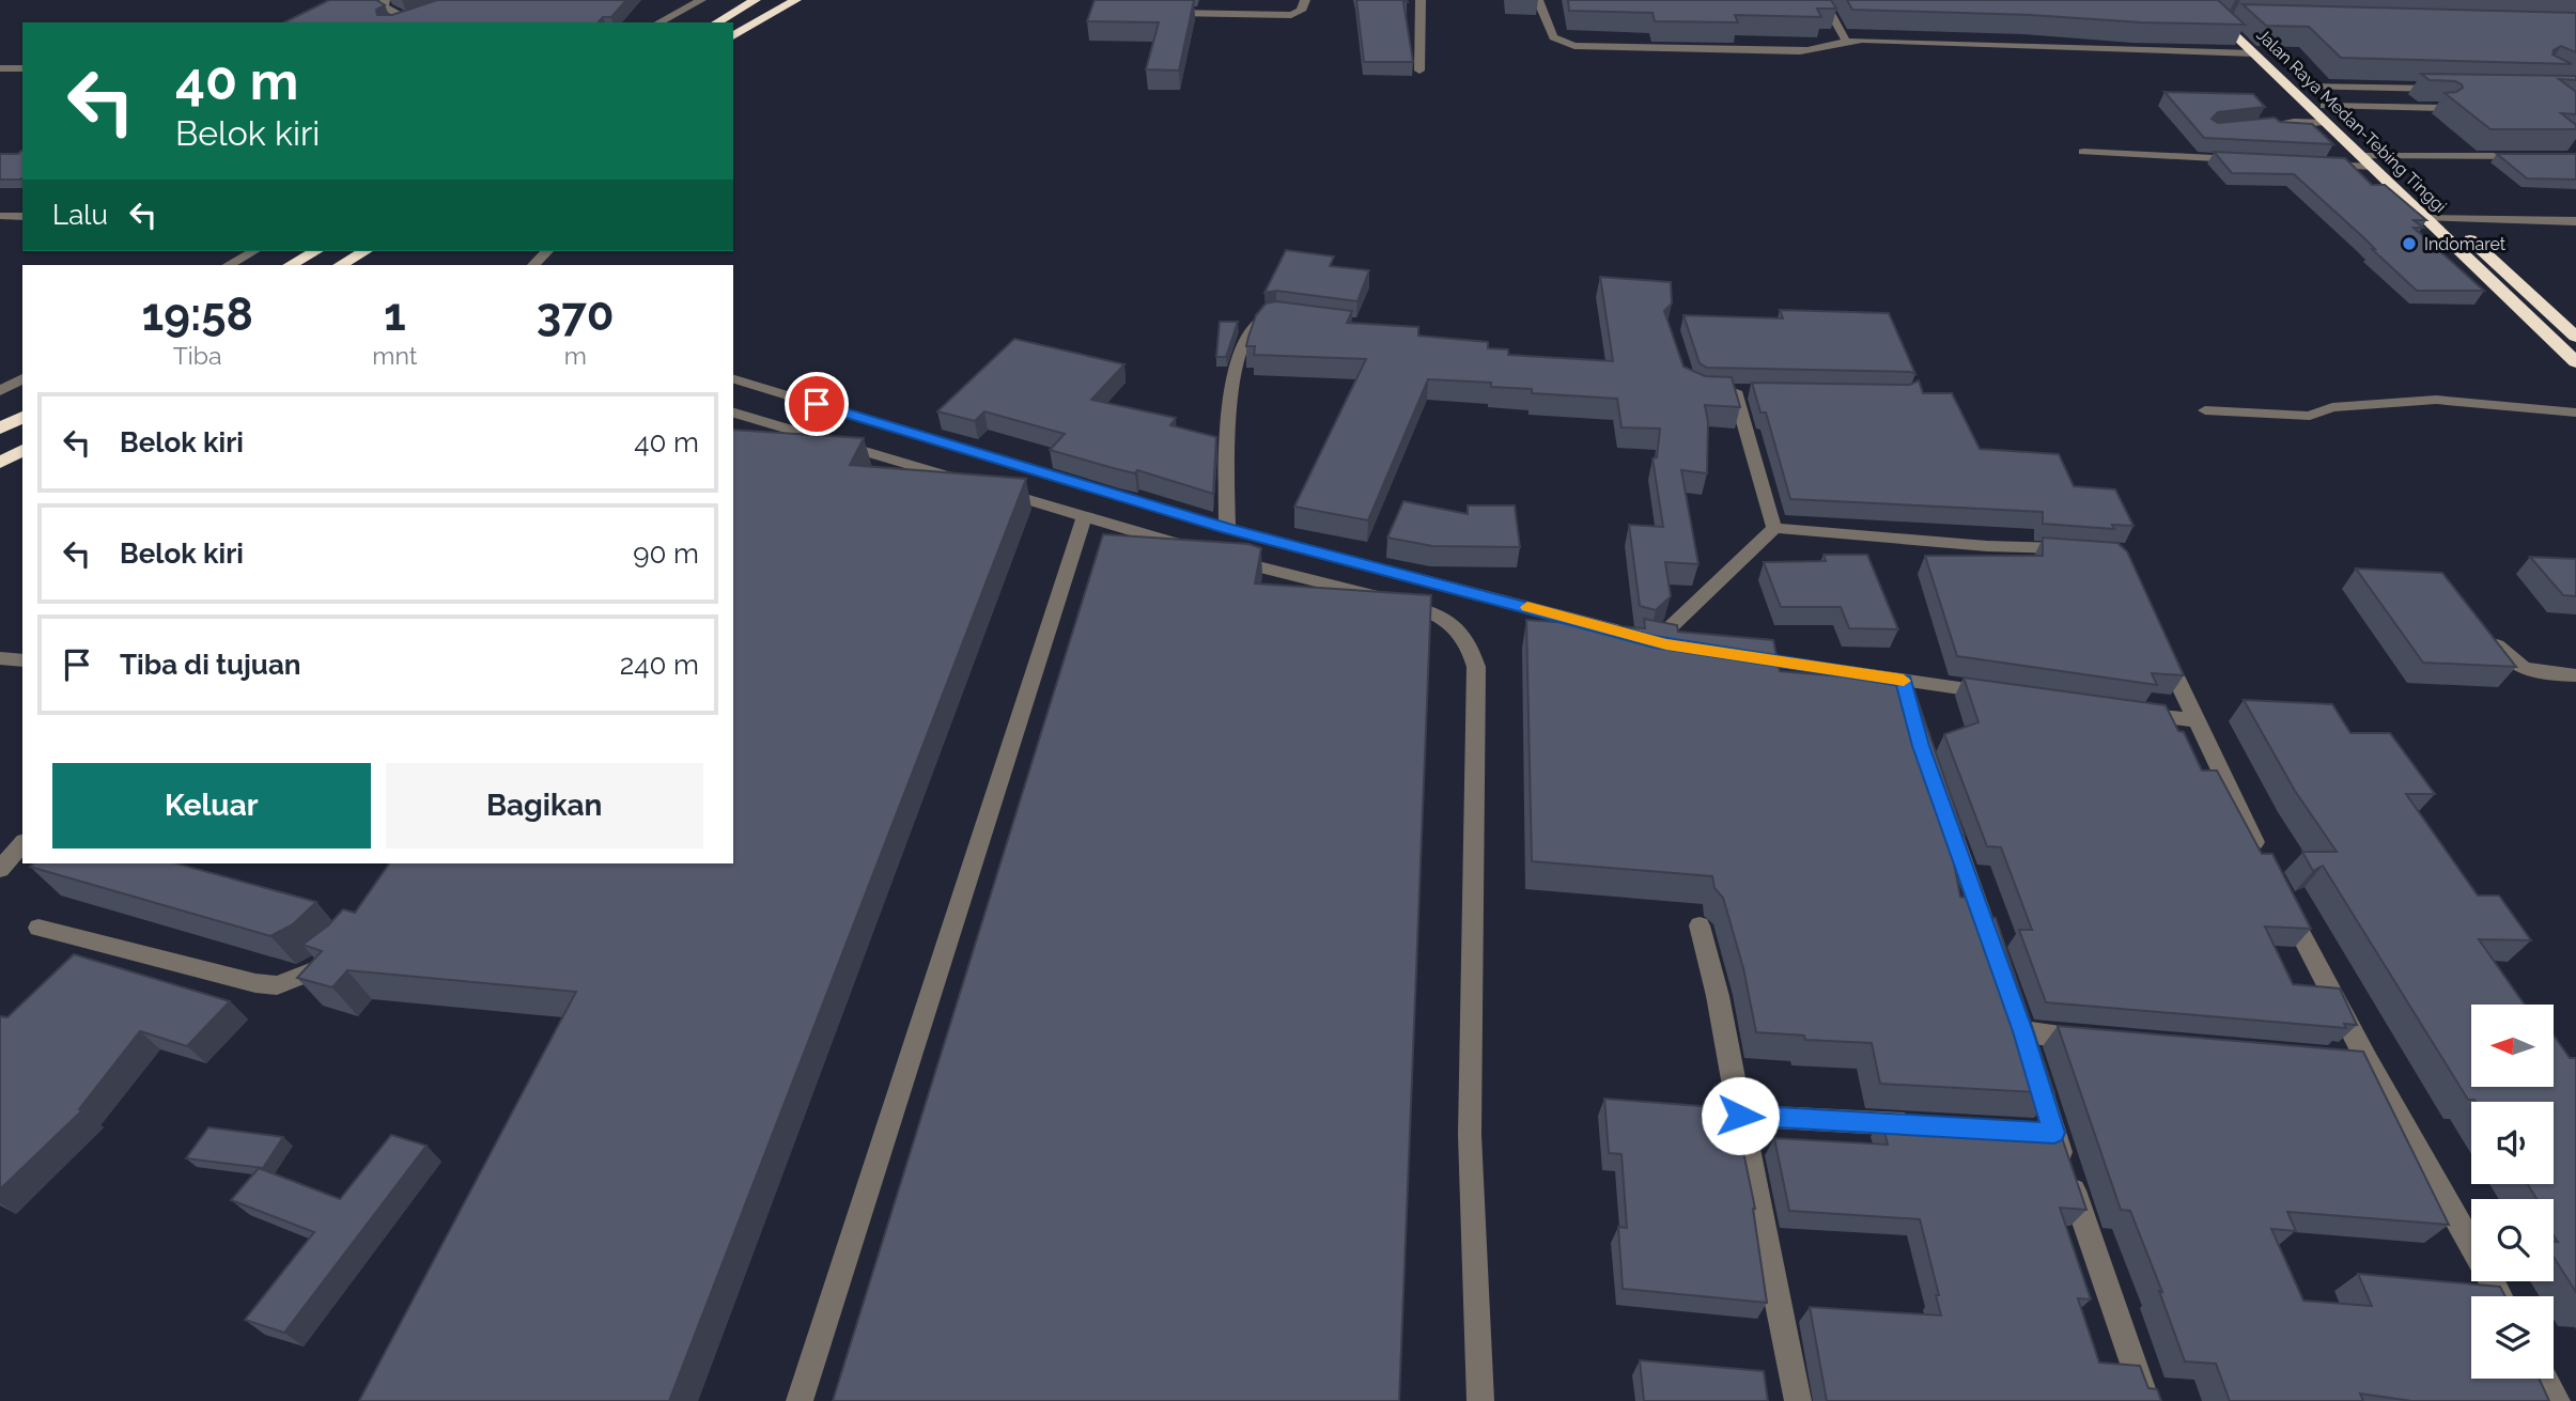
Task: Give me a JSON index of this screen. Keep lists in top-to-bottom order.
{
  "streets": {
    "highway": ["Jalan Raya Medan-Tebing Tinggi"]
  },
  "places": ["Indomaret"],
  "north": "left",
  "page": {
    "turn": ["40 m", "Belok kiri"],
    "then": "Lalu",
    "eta": [
      "19:58",
      "Tiba",
      "1",
      "mnt",
      "370",
      "m"
    ],
    "list": [
      {
        "name": "Belok kiri",
        "value": "40 m"
      },
      {
        "name": "Belok kiri",
        "value": "90 m"
      },
      {
        "name": "Tiba di tujuan",
        "value": "240 m"
      }
    ],
    "buttons": ["Keluar", "Bagikan"]
  }
}
